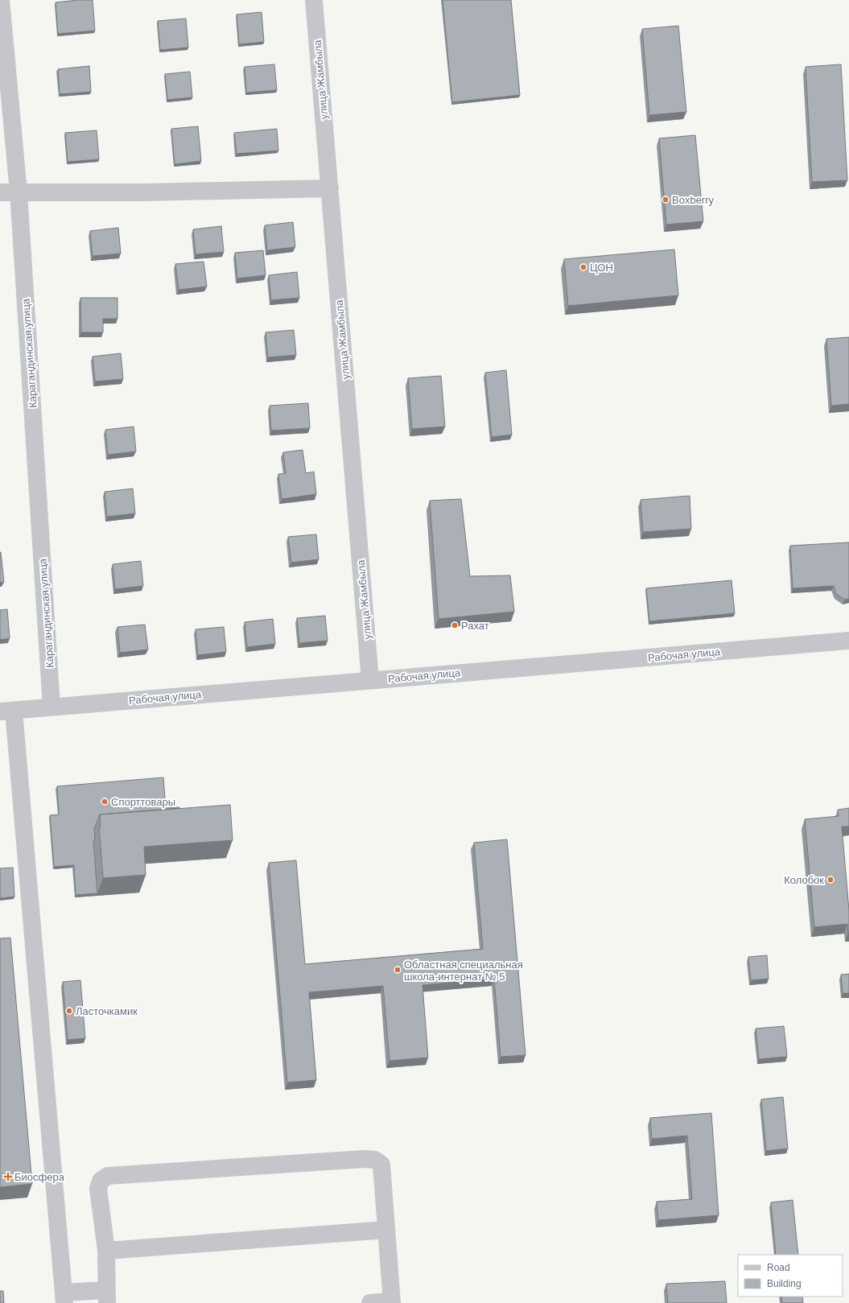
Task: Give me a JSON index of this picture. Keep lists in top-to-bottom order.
{
  "streets": {
    "street": ["улица Жамбыла", "Карагандинская улица", "Рабочая улица"]
  },
  "crossings": [
    ["улица Жамбыла", "Рабочая улица"],
    ["Карагандинская улица", "Рабочая улица"]
  ],
  "places": {
    "other": [
      "Boxberry",
      "ЦОН",
      "Рахат",
      "Спорттовары",
      "Колобок",
      "Областная специальная школа-интернат № 5",
      "Ласточкамик"
    ],
    "health": ["Биосфера"]
  },
  "legend": ["Road", "Building"]
}
